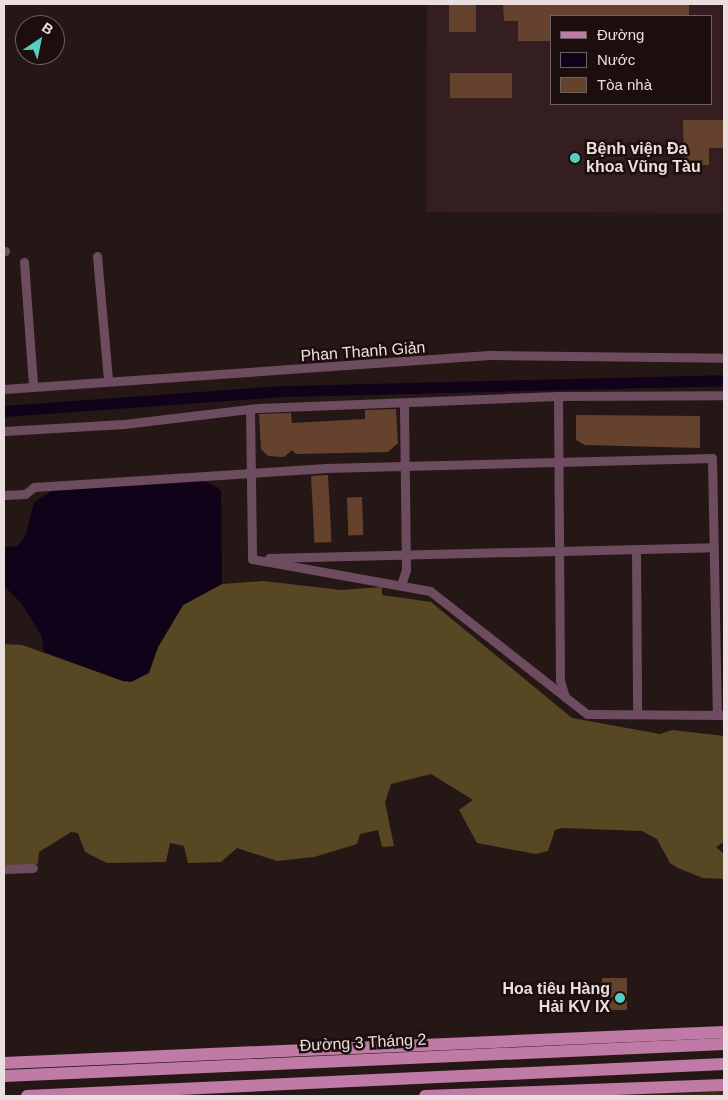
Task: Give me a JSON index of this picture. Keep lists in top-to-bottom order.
{
  "streets": {
    "main road": ["Đường 3 Tháng 2"],
    "street": ["Phan Thanh Giản"]
  },
  "places": ["Bệnh viện Đa khoa Vũng Tàu", "Hoa tiêu Hàng Hải KV IX"],
  "legend": ["Đường", "Nước", "Tòa nhà"],
  "north": "top right"
}
